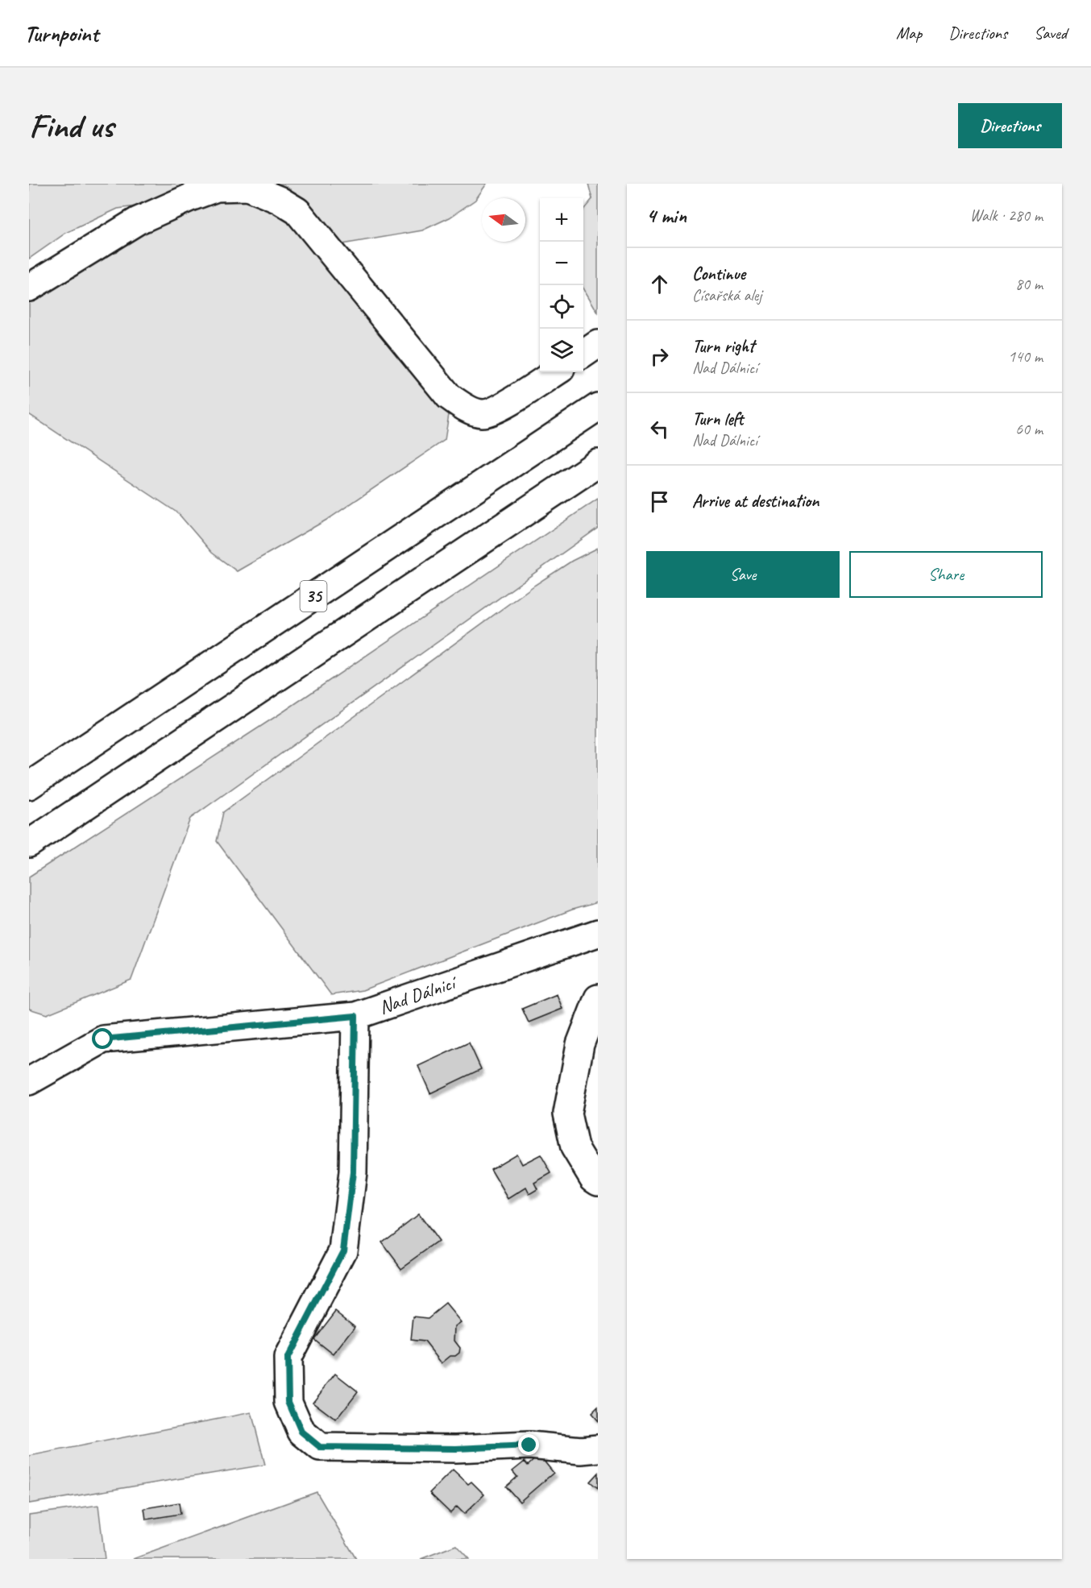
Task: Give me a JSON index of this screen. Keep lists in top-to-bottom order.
{
  "streets": {
    "main road": ["35", "Nad Dálnicí"]
  },
  "north": "left",
  "page": {
    "header": "Turnpoint",
    "nav": ["Map", "Directions", "Saved"],
    "buttons": [
      "Directions",
      ["Save", "Share"]
    ],
    "title": "Find us",
    "heading": ["4 min", "Walk · 280 m"],
    "map_buttons": ["+", "−"],
    "list": [
      ["Continue", "Císařská alej", "80 m"],
      ["Turn right", "Nad Dálnicí", "140 m"],
      ["Turn left", "Nad Dálnicí", "60 m"],
      "Arrive at destination"
    ]
  }
}
